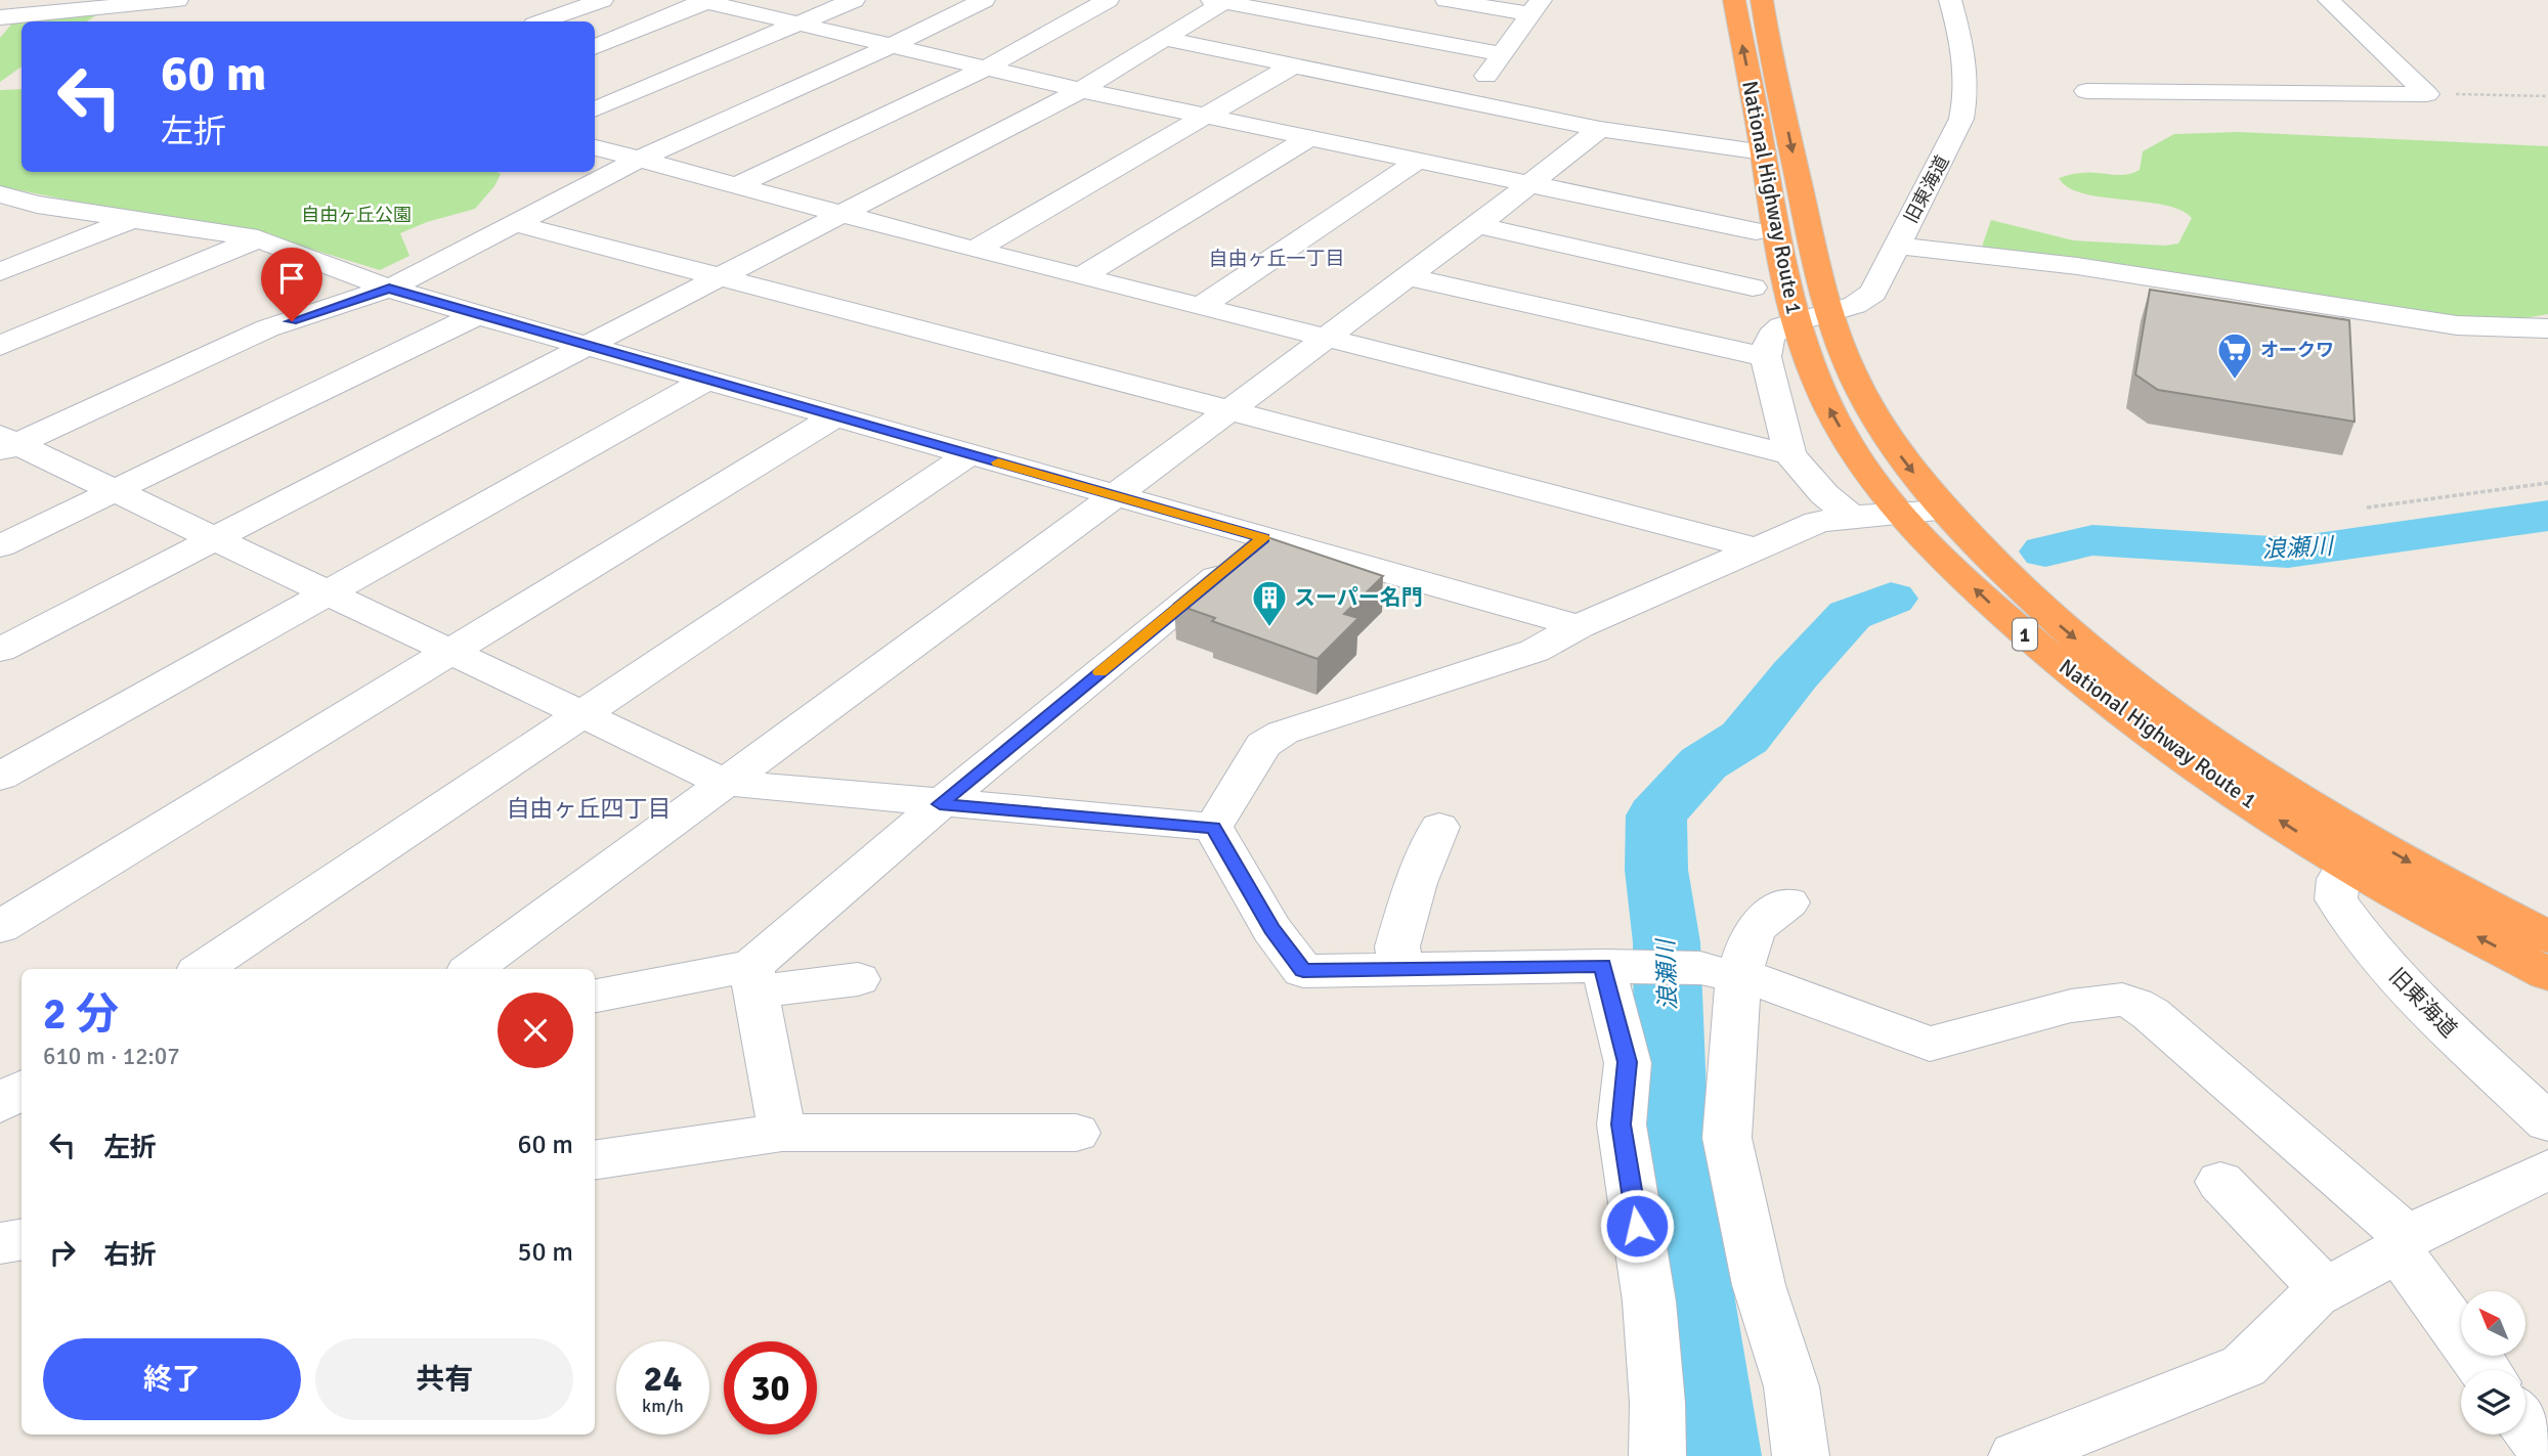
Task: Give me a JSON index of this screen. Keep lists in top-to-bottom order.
{
  "streets": {
    "highway": ["National Highway Route 1", "1"],
    "street": ["旧東海道"]
  },
  "crossings": [
    ["旧東海道", "National Highway Route 1"]
  ],
  "districts": ["自由ヶ丘一丁目", "自由ヶ丘四丁目"],
  "water": ["浪瀬川"],
  "parks": ["自由ヶ丘公園"],
  "places": {
    "supermarket": ["オークワ"],
    "building": ["スーパー名門"]
  },
  "north": "top left",
  "page": {
    "turn": ["60 m", "左折"],
    "heading": ["2 分", "610 m · 12:07"],
    "list": [
      {
        "name": "左折",
        "value": "60 m"
      },
      {
        "name": "右折",
        "value": "50 m"
      }
    ],
    "buttons": ["終了", "共有"],
    "speed": "24 km/h",
    "limit": "30"
  }
}
